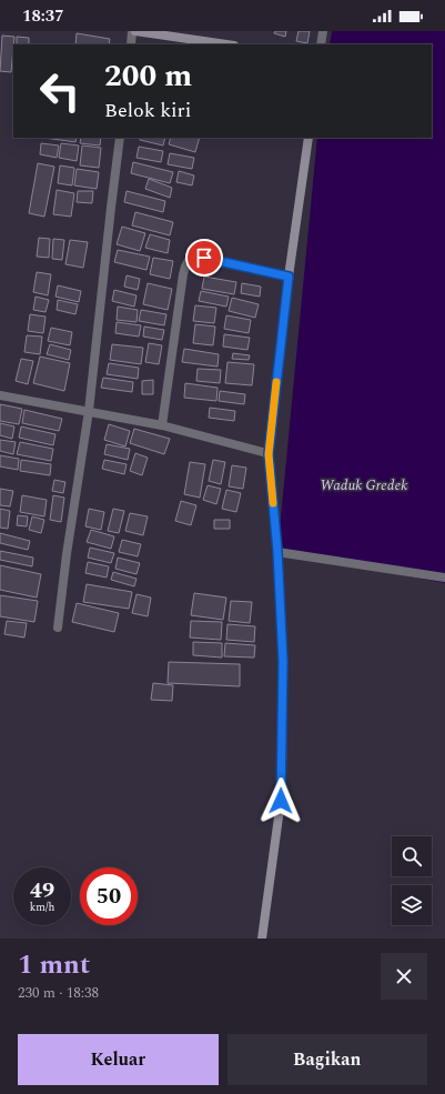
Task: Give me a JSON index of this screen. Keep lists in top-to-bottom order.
{
  "water": ["Waduk Gredek"],
  "page": {
    "status": "18:37",
    "turn": ["200 m", "Belok kiri"],
    "speed": "49 km/h",
    "limit": "50",
    "heading": ["1 mnt", "230 m · 18:38"],
    "buttons": ["Keluar", "Bagikan"]
  }
}
